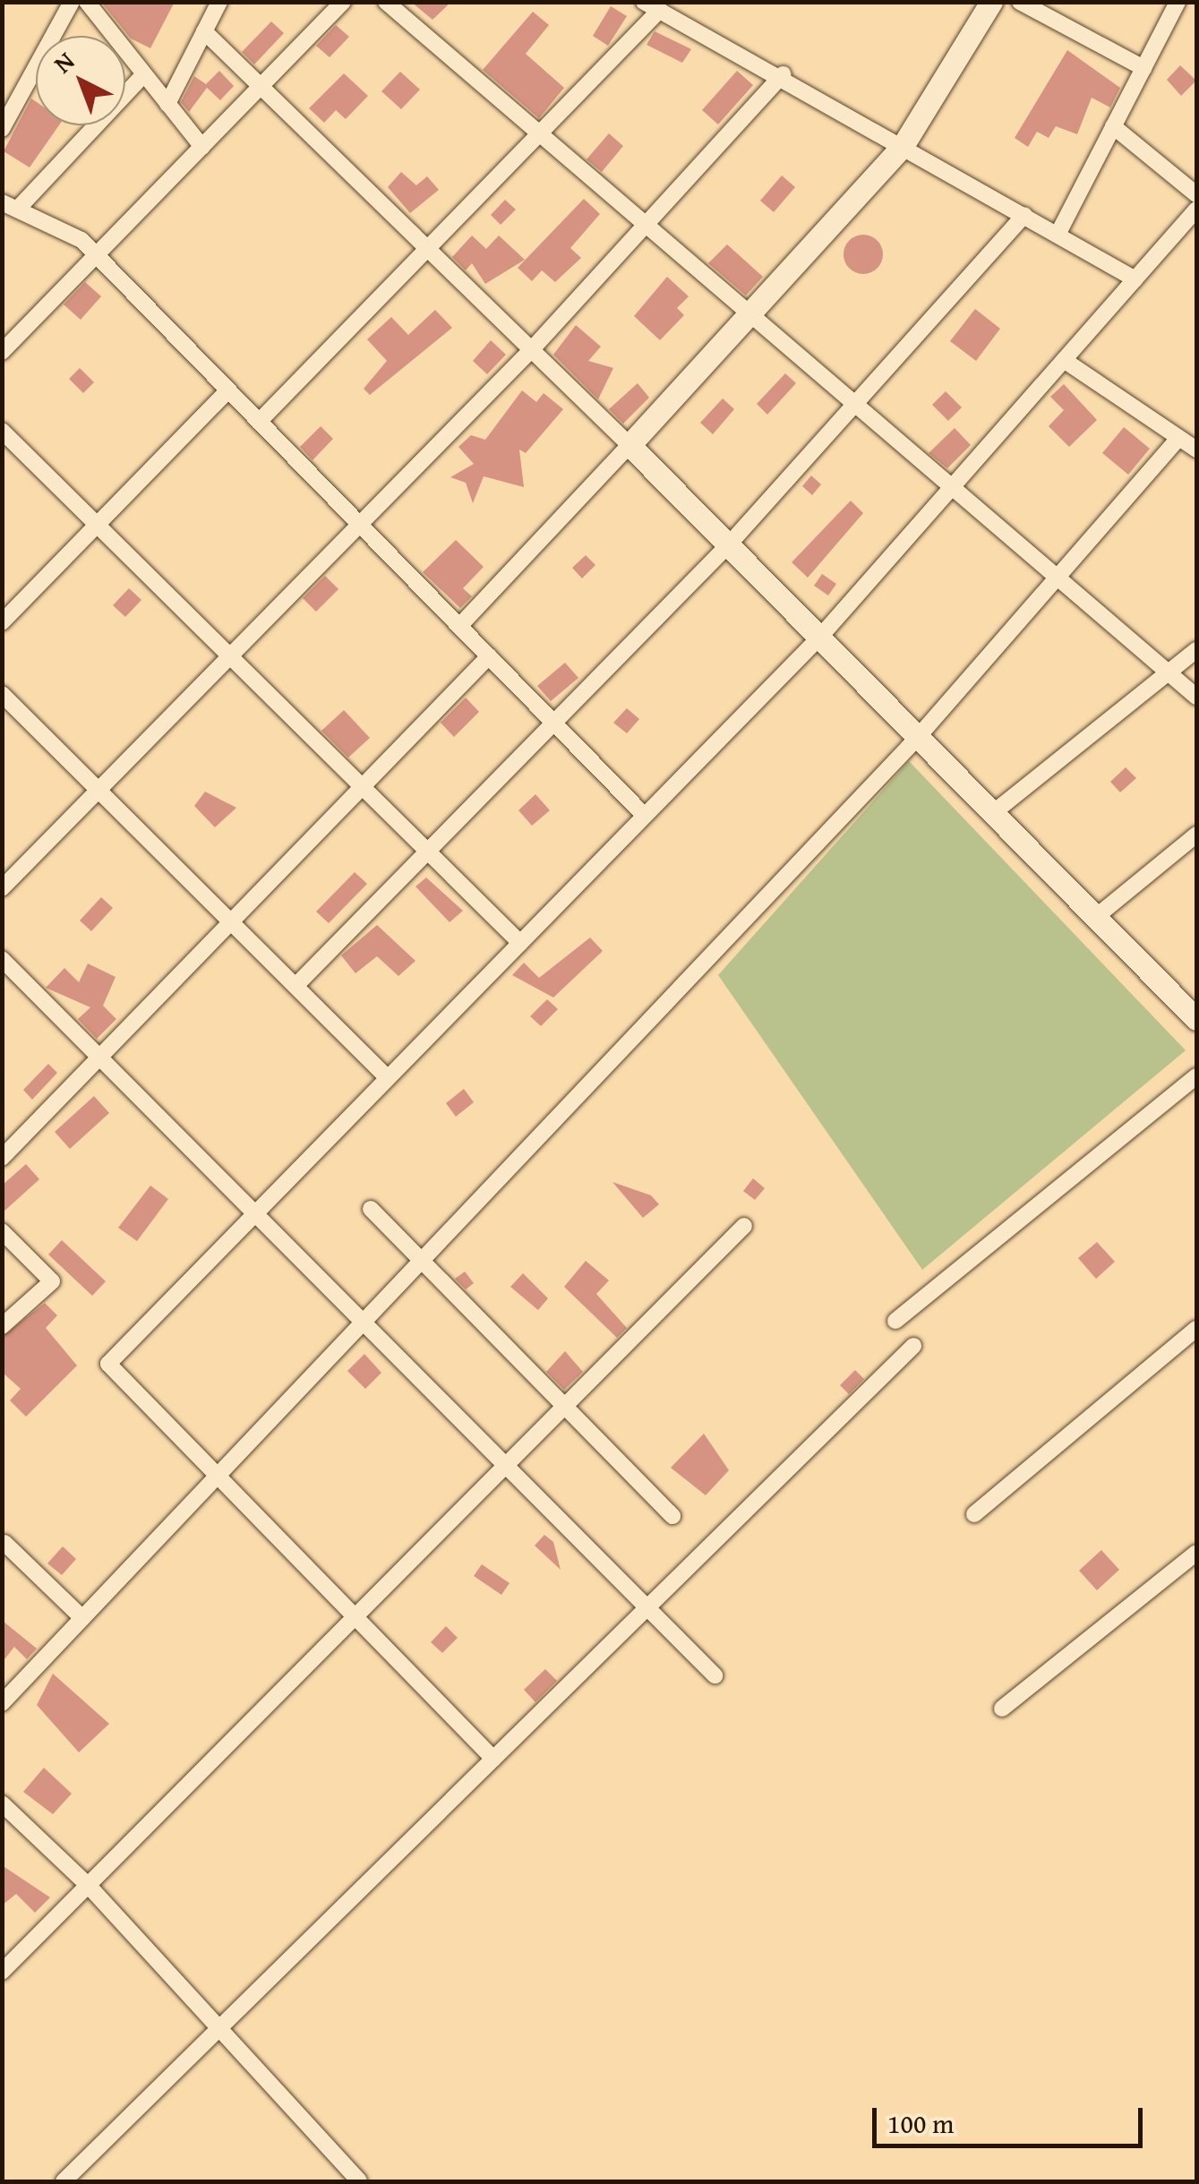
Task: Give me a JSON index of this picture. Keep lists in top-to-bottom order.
{
  "scale_bar": "100 m",
  "north": "top left"
}
